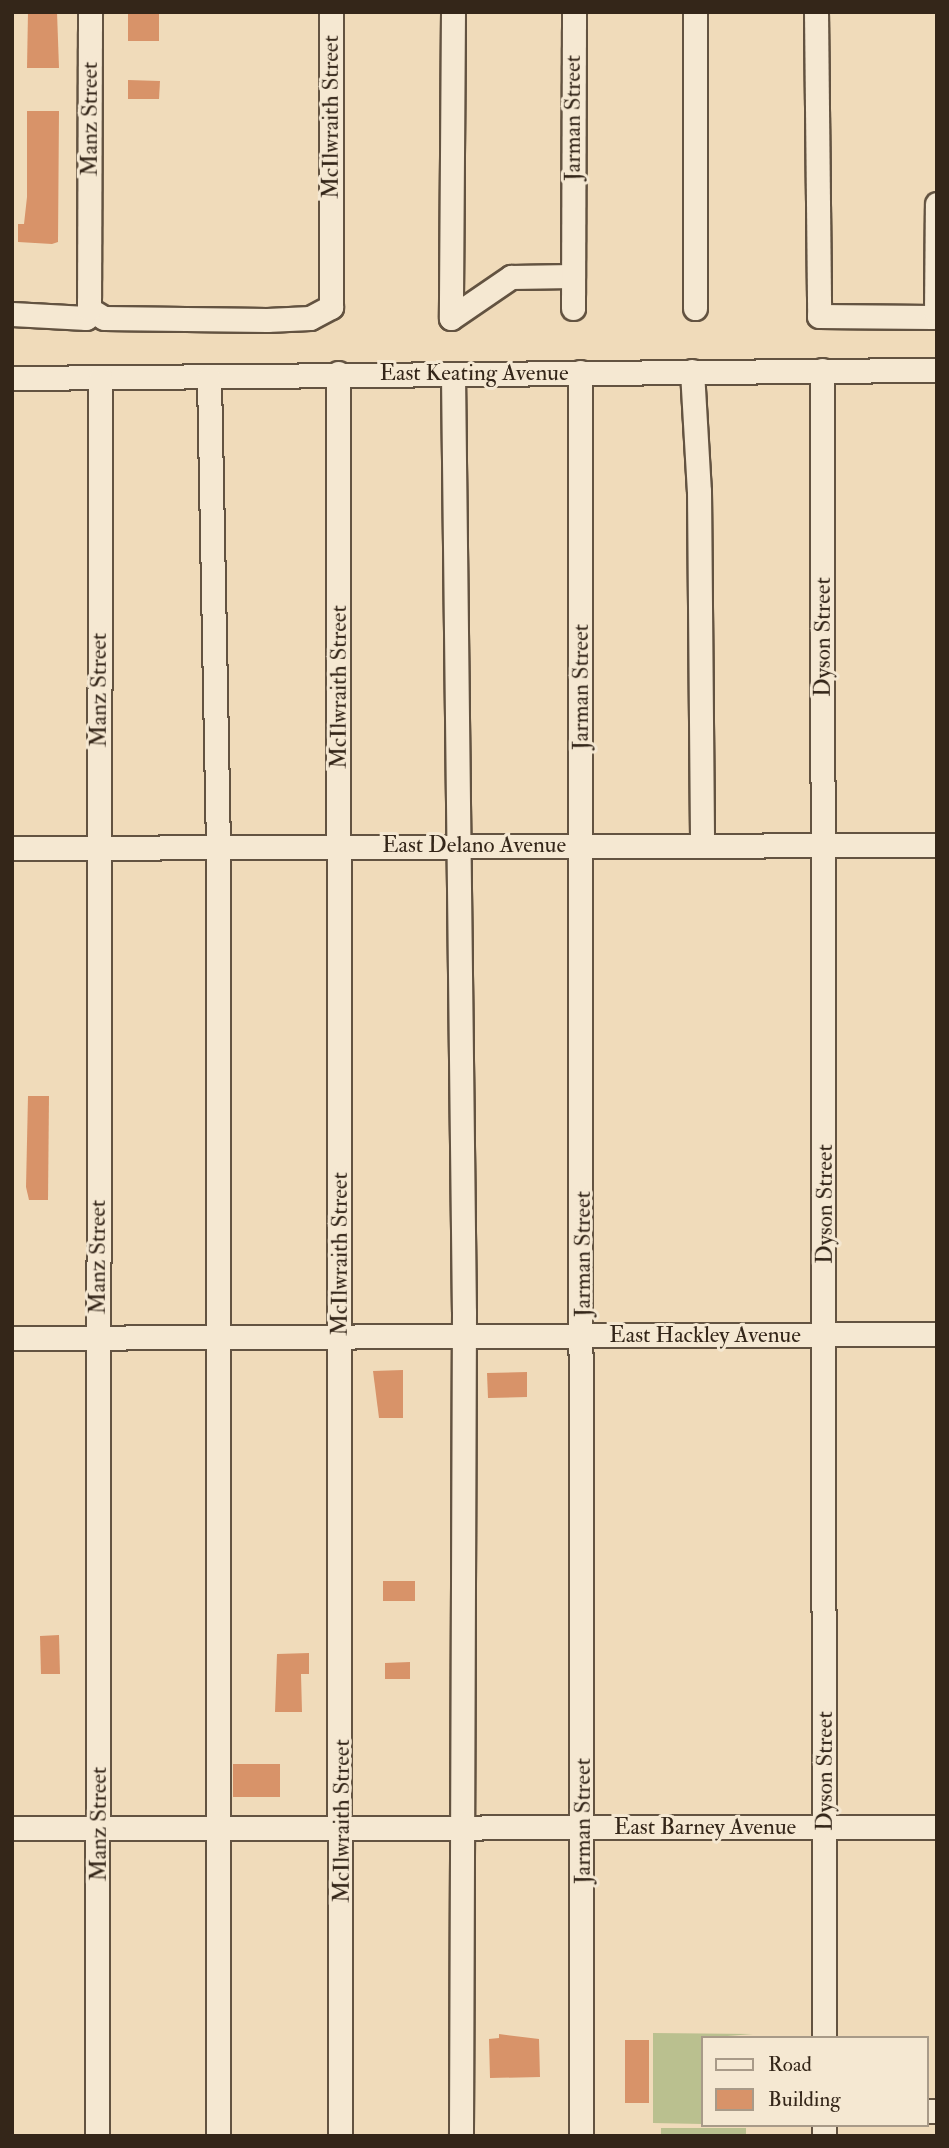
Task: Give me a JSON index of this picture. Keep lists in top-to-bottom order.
{
  "streets": {
    "street": [
      "McIlwraith Street",
      "Jarman Street",
      "Manz Street",
      "East Keating Avenue",
      "Dyson Street",
      "East Delano Avenue",
      "East Hackley Avenue",
      "East Barney Avenue"
    ]
  },
  "crossings": [
    ["McIlwraith Street", "Manz Street"],
    ["McIlwraith Street", "East Keating Avenue"],
    ["McIlwraith Street", "East Delano Avenue"],
    ["McIlwraith Street", "East Hackley Avenue"],
    ["McIlwraith Street", "East Barney Avenue"],
    ["Jarman Street", "East Keating Avenue"],
    ["Jarman Street", "East Delano Avenue"],
    ["Jarman Street", "East Hackley Avenue"],
    ["Jarman Street", "East Barney Avenue"],
    ["Manz Street", "East Keating Avenue"],
    ["Manz Street", "East Delano Avenue"],
    ["Manz Street", "East Hackley Avenue"],
    ["Manz Street", "East Barney Avenue"],
    ["East Keating Avenue", "Dyson Street"],
    ["Dyson Street", "East Delano Avenue"],
    ["Dyson Street", "East Hackley Avenue"],
    ["Dyson Street", "East Barney Avenue"]
  ],
  "legend": ["Road", "Building"]
}
